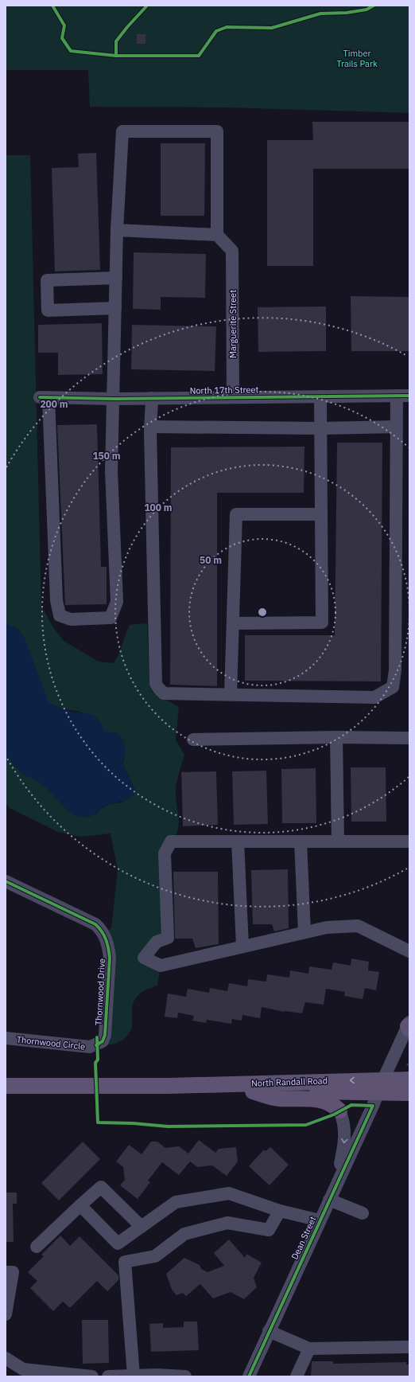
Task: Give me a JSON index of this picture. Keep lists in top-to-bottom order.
{
  "streets": {
    "main road": ["North Randall Road"],
    "street": [
      "Marguerite Street",
      "North 17th Street",
      "Thornwood Drive",
      "Thornwood Circle",
      "Dean Street"
    ]
  },
  "crossings": [
    ["Marguerite Street", "North 17th Street"],
    ["Thornwood Drive", "Thornwood Circle"],
    ["North Randall Road", "Dean Street"]
  ],
  "parks": ["Timber Trails Park"],
  "rings": [
    "200 m",
    "150 m",
    "100 m",
    "50 m"
  ]
}
